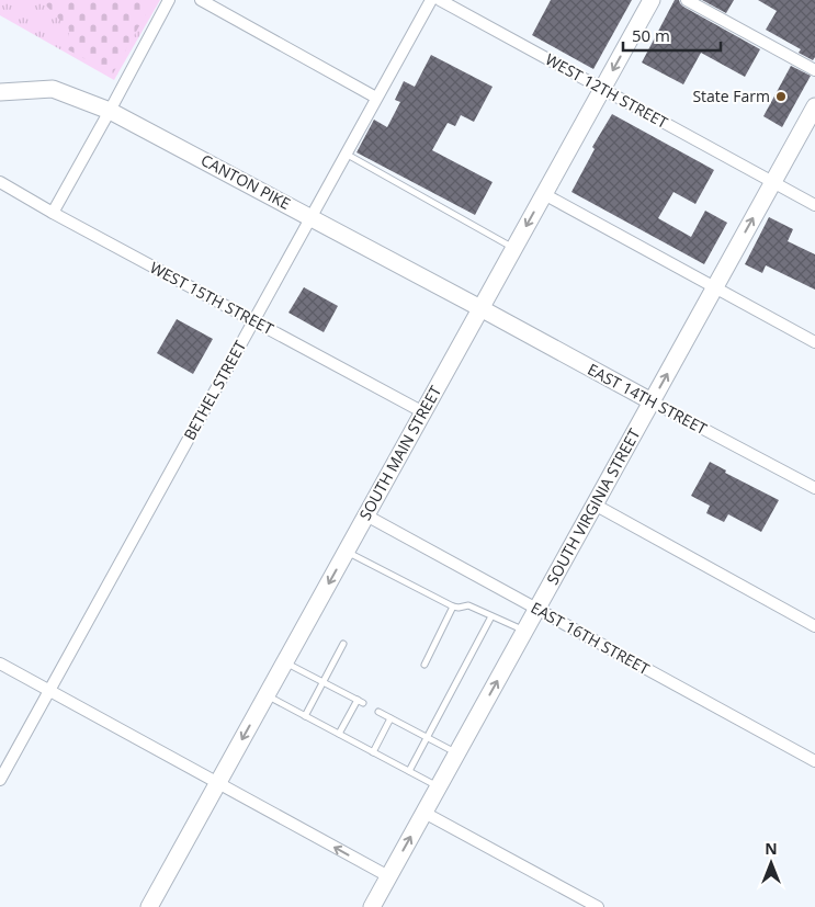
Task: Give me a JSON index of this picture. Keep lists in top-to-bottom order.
{
  "streets": {
    "main road": [
      "CANTON PIKE",
      "EAST 14TH STREET",
      "SOUTH MAIN STREET",
      "SOUTH VIRGINIA STREET"
    ],
    "street": [
      "WEST 12TH STREET",
      "WEST 15TH STREET",
      "BETHEL STREET",
      "EAST 16TH STREET"
    ]
  },
  "crossings": [
    ["WEST 12TH STREET", "SOUTH MAIN STREET"],
    ["WEST 12TH STREET", "SOUTH VIRGINIA STREET"],
    ["CANTON PIKE", "BETHEL STREET"],
    ["CANTON PIKE", "EAST 14TH STREET"],
    ["CANTON PIKE", "SOUTH MAIN STREET"],
    ["WEST 15TH STREET", "BETHEL STREET"],
    ["WEST 15TH STREET", "SOUTH MAIN STREET"],
    ["EAST 14TH STREET", "SOUTH MAIN STREET"],
    ["EAST 14TH STREET", "SOUTH VIRGINIA STREET"],
    ["SOUTH MAIN STREET", "EAST 16TH STREET"],
    ["SOUTH VIRGINIA STREET", "EAST 16TH STREET"]
  ],
  "one_way": ["SOUTH MAIN STREET", "SOUTH VIRGINIA STREET"],
  "places": ["State Farm"],
  "scale_bar": "50 m",
  "north": "top"
}
